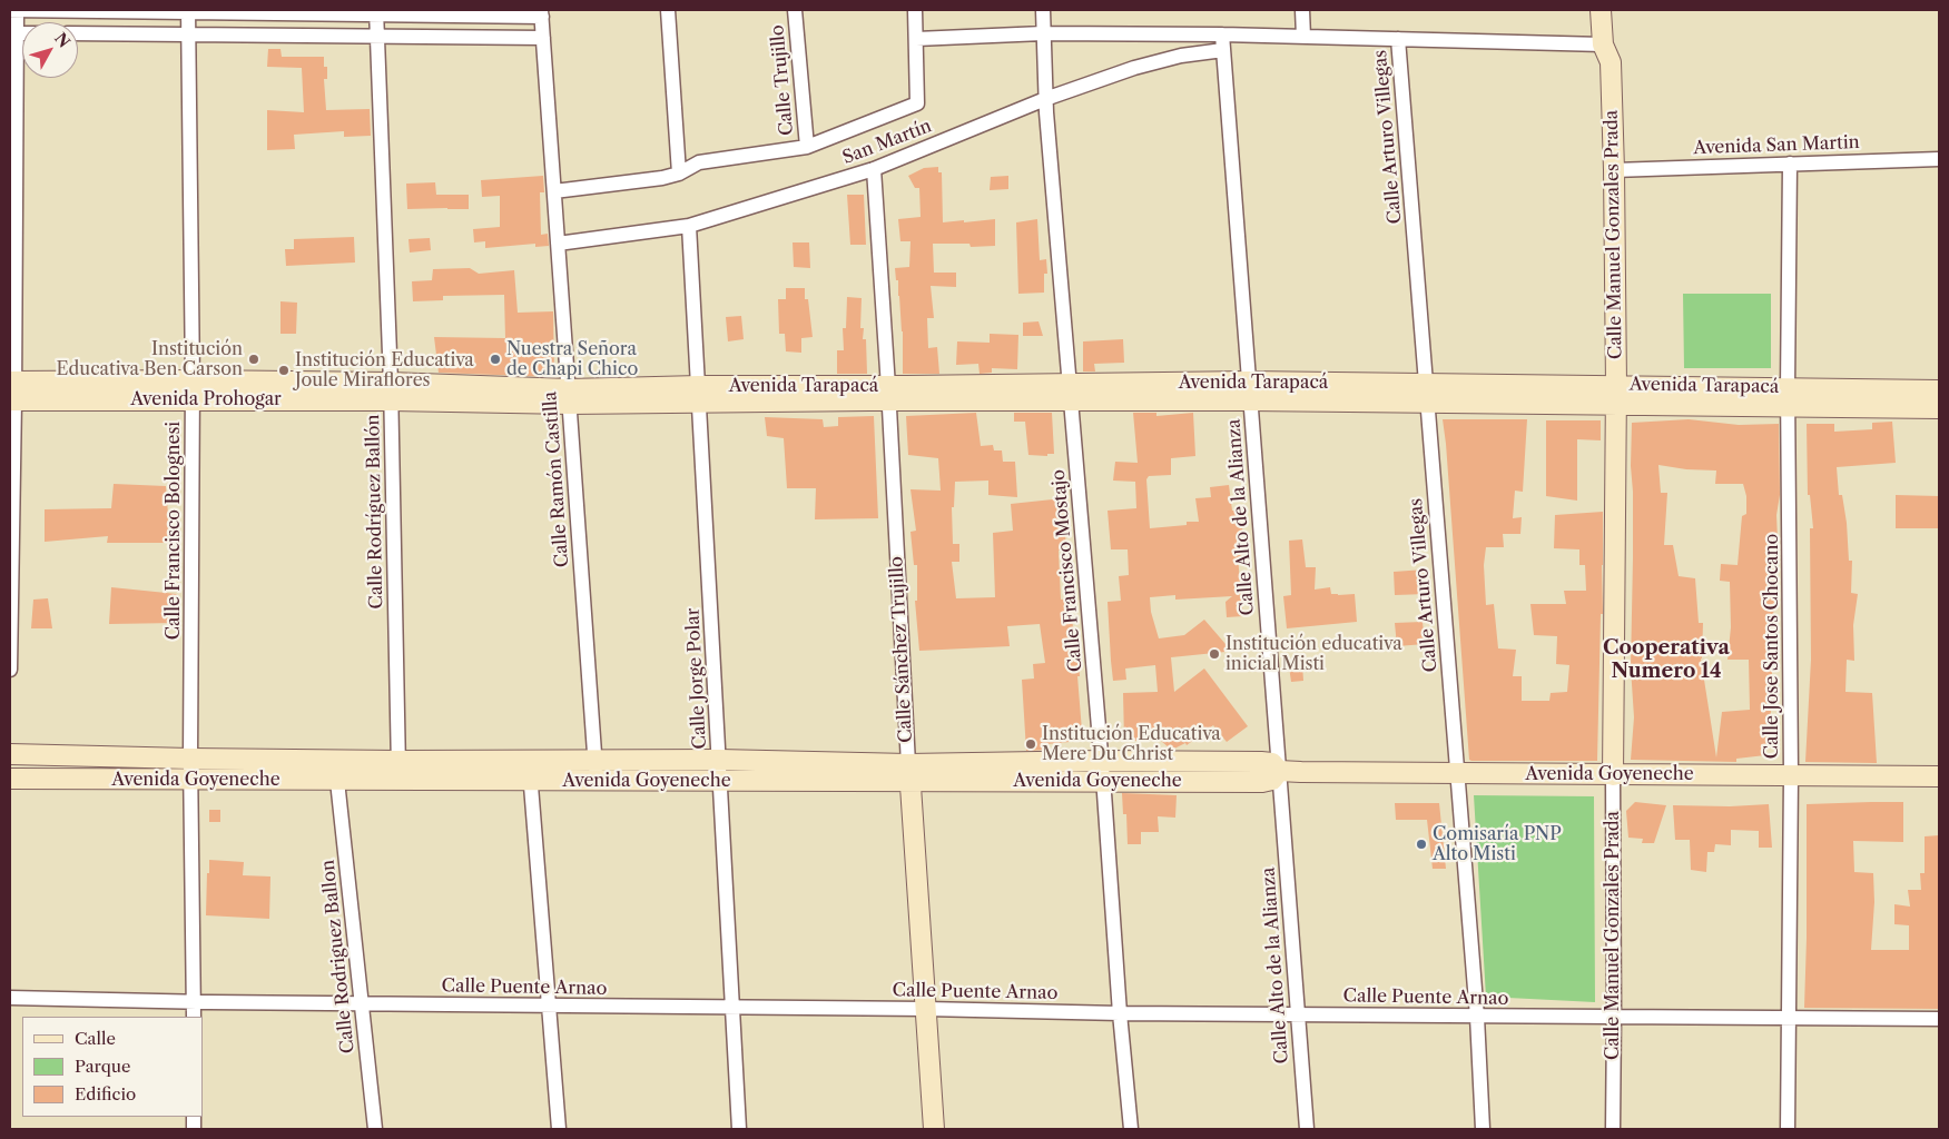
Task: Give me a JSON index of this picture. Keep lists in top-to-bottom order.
{
  "streets": {
    "street": [
      "Calle Trujillo",
      "Calle Arturo Villegas",
      "San Martín",
      "Avenida San Martin",
      "Calle Manuel Gonzales Prada",
      "Avenida Tarapacá",
      "Avenida Prohogar",
      "Calle Ramón Castilla",
      "Calle Rodríguez Ballón",
      "Calle Alto de la Alianza",
      "Calle Francisco Bolognesi",
      "Calle Francisco Mostajo",
      "Calle Jose Santos Chocano",
      "Calle Sánchez Trujillo",
      "Calle Jorge Polar",
      "Avenida Goyeneche",
      "Calle Rodriguez Ballon",
      "Calle Puente Arnao"
    ]
  },
  "crossings": [
    ["Calle Arturo Villegas", "Avenida Tarapacá"],
    ["Calle Arturo Villegas", "Avenida Goyeneche"],
    ["Calle Arturo Villegas", "Calle Puente Arnao"],
    ["San Martín", "Calle Ramón Castilla"],
    ["San Martín", "Calle Alto de la Alianza"],
    ["San Martín", "Calle Francisco Mostajo"],
    ["San Martín", "Calle Sánchez Trujillo"],
    ["San Martín", "Calle Jorge Polar"],
    ["Avenida San Martin", "Calle Manuel Gonzales Prada"],
    ["Avenida San Martin", "Calle Jose Santos Chocano"],
    ["Calle Manuel Gonzales Prada", "Avenida Tarapacá"],
    ["Calle Manuel Gonzales Prada", "Avenida Goyeneche"],
    ["Calle Manuel Gonzales Prada", "Calle Puente Arnao"],
    ["Avenida Tarapacá", "Avenida Prohogar"],
    ["Avenida Tarapacá", "Calle Ramón Castilla"],
    ["Avenida Tarapacá", "Calle Alto de la Alianza"],
    ["Avenida Tarapacá", "Calle Francisco Mostajo"],
    ["Avenida Tarapacá", "Calle Jose Santos Chocano"],
    ["Avenida Tarapacá", "Calle Sánchez Trujillo"],
    ["Avenida Tarapacá", "Calle Jorge Polar"],
    ["Avenida Prohogar", "Calle Ramón Castilla"],
    ["Avenida Prohogar", "Calle Rodríguez Ballón"],
    ["Avenida Prohogar", "Calle Francisco Bolognesi"],
    ["Calle Ramón Castilla", "Avenida Goyeneche"],
    ["Calle Rodríguez Ballón", "Avenida Goyeneche"],
    ["Calle Alto de la Alianza", "Avenida Goyeneche"],
    ["Calle Alto de la Alianza", "Calle Puente Arnao"],
    ["Calle Francisco Bolognesi", "Avenida Goyeneche"],
    ["Calle Francisco Bolognesi", "Calle Puente Arnao"],
    ["Calle Francisco Mostajo", "Avenida Goyeneche"],
    ["Calle Francisco Mostajo", "Calle Puente Arnao"],
    ["Calle Jose Santos Chocano", "Avenida Goyeneche"],
    ["Calle Jose Santos Chocano", "Calle Puente Arnao"],
    ["Calle Sánchez Trujillo", "Avenida Goyeneche"],
    ["Calle Sánchez Trujillo", "Calle Puente Arnao"],
    ["Calle Jorge Polar", "Avenida Goyeneche"],
    ["Calle Jorge Polar", "Calle Puente Arnao"],
    ["Avenida Goyeneche", "Calle Rodriguez Ballon"],
    ["Calle Rodriguez Ballon", "Calle Puente Arnao"]
  ],
  "districts": ["Cooperativa Numero 14"],
  "places": [
    "Institución Educativa Ben Carson",
    "Nuestra Señora de Chapi Chico",
    "Institución Educativa Joule Miraflores",
    "Institución educativa inicial Misti",
    "Institución Educativa Mere Du Christ",
    "Comisaría PNP Alto Misti"
  ],
  "legend": ["Calle", "Parque", "Edificio"],
  "north": "top right"
}
